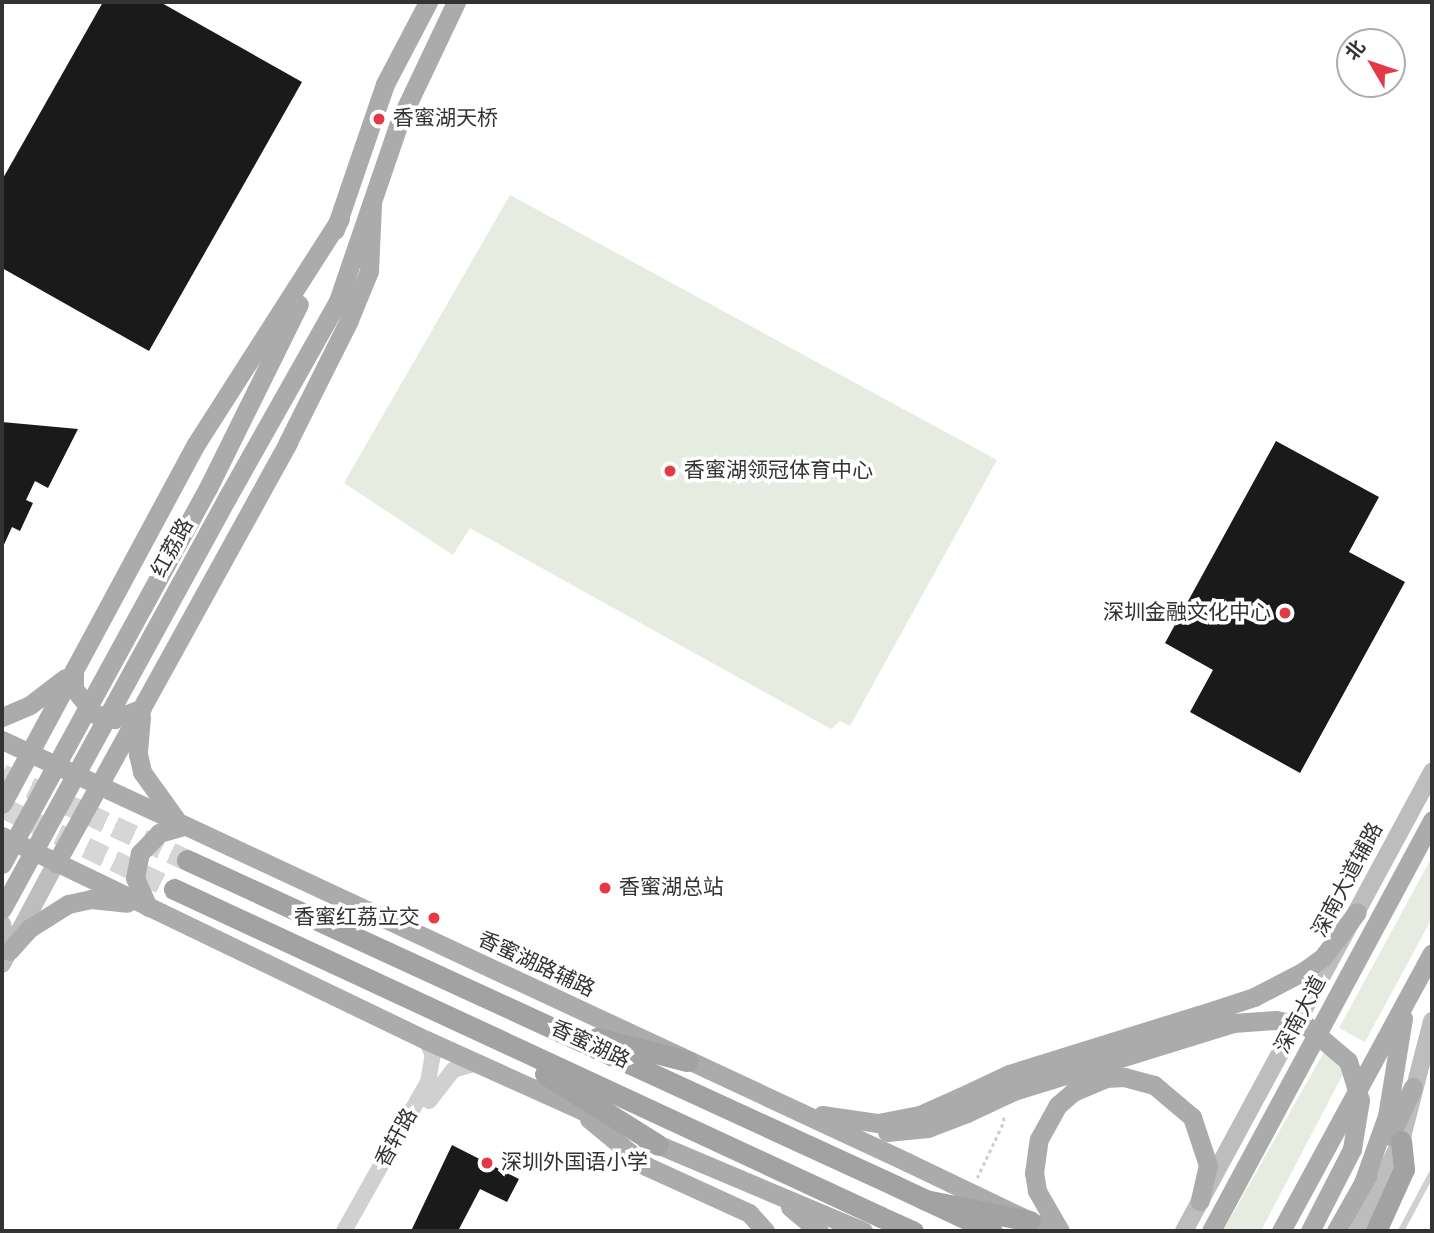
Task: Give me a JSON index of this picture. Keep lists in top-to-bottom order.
{
  "streets": {
    "highway": ["香蜜湖路"],
    "main road": [
      "红荔路",
      "深南大道辅路",
      "香蜜湖路辅路",
      "深南大道"
    ],
    "street": ["香轩路"]
  },
  "crossings": [
    ["红荔路", "香蜜湖路辅路"]
  ],
  "places": [
    "香蜜湖天桥",
    "香蜜湖领冠体育中心",
    "深圳金融文化中心",
    "香蜜湖总站",
    "香蜜红荔立交",
    "深圳外国语小学"
  ],
  "north": "top left"
}
